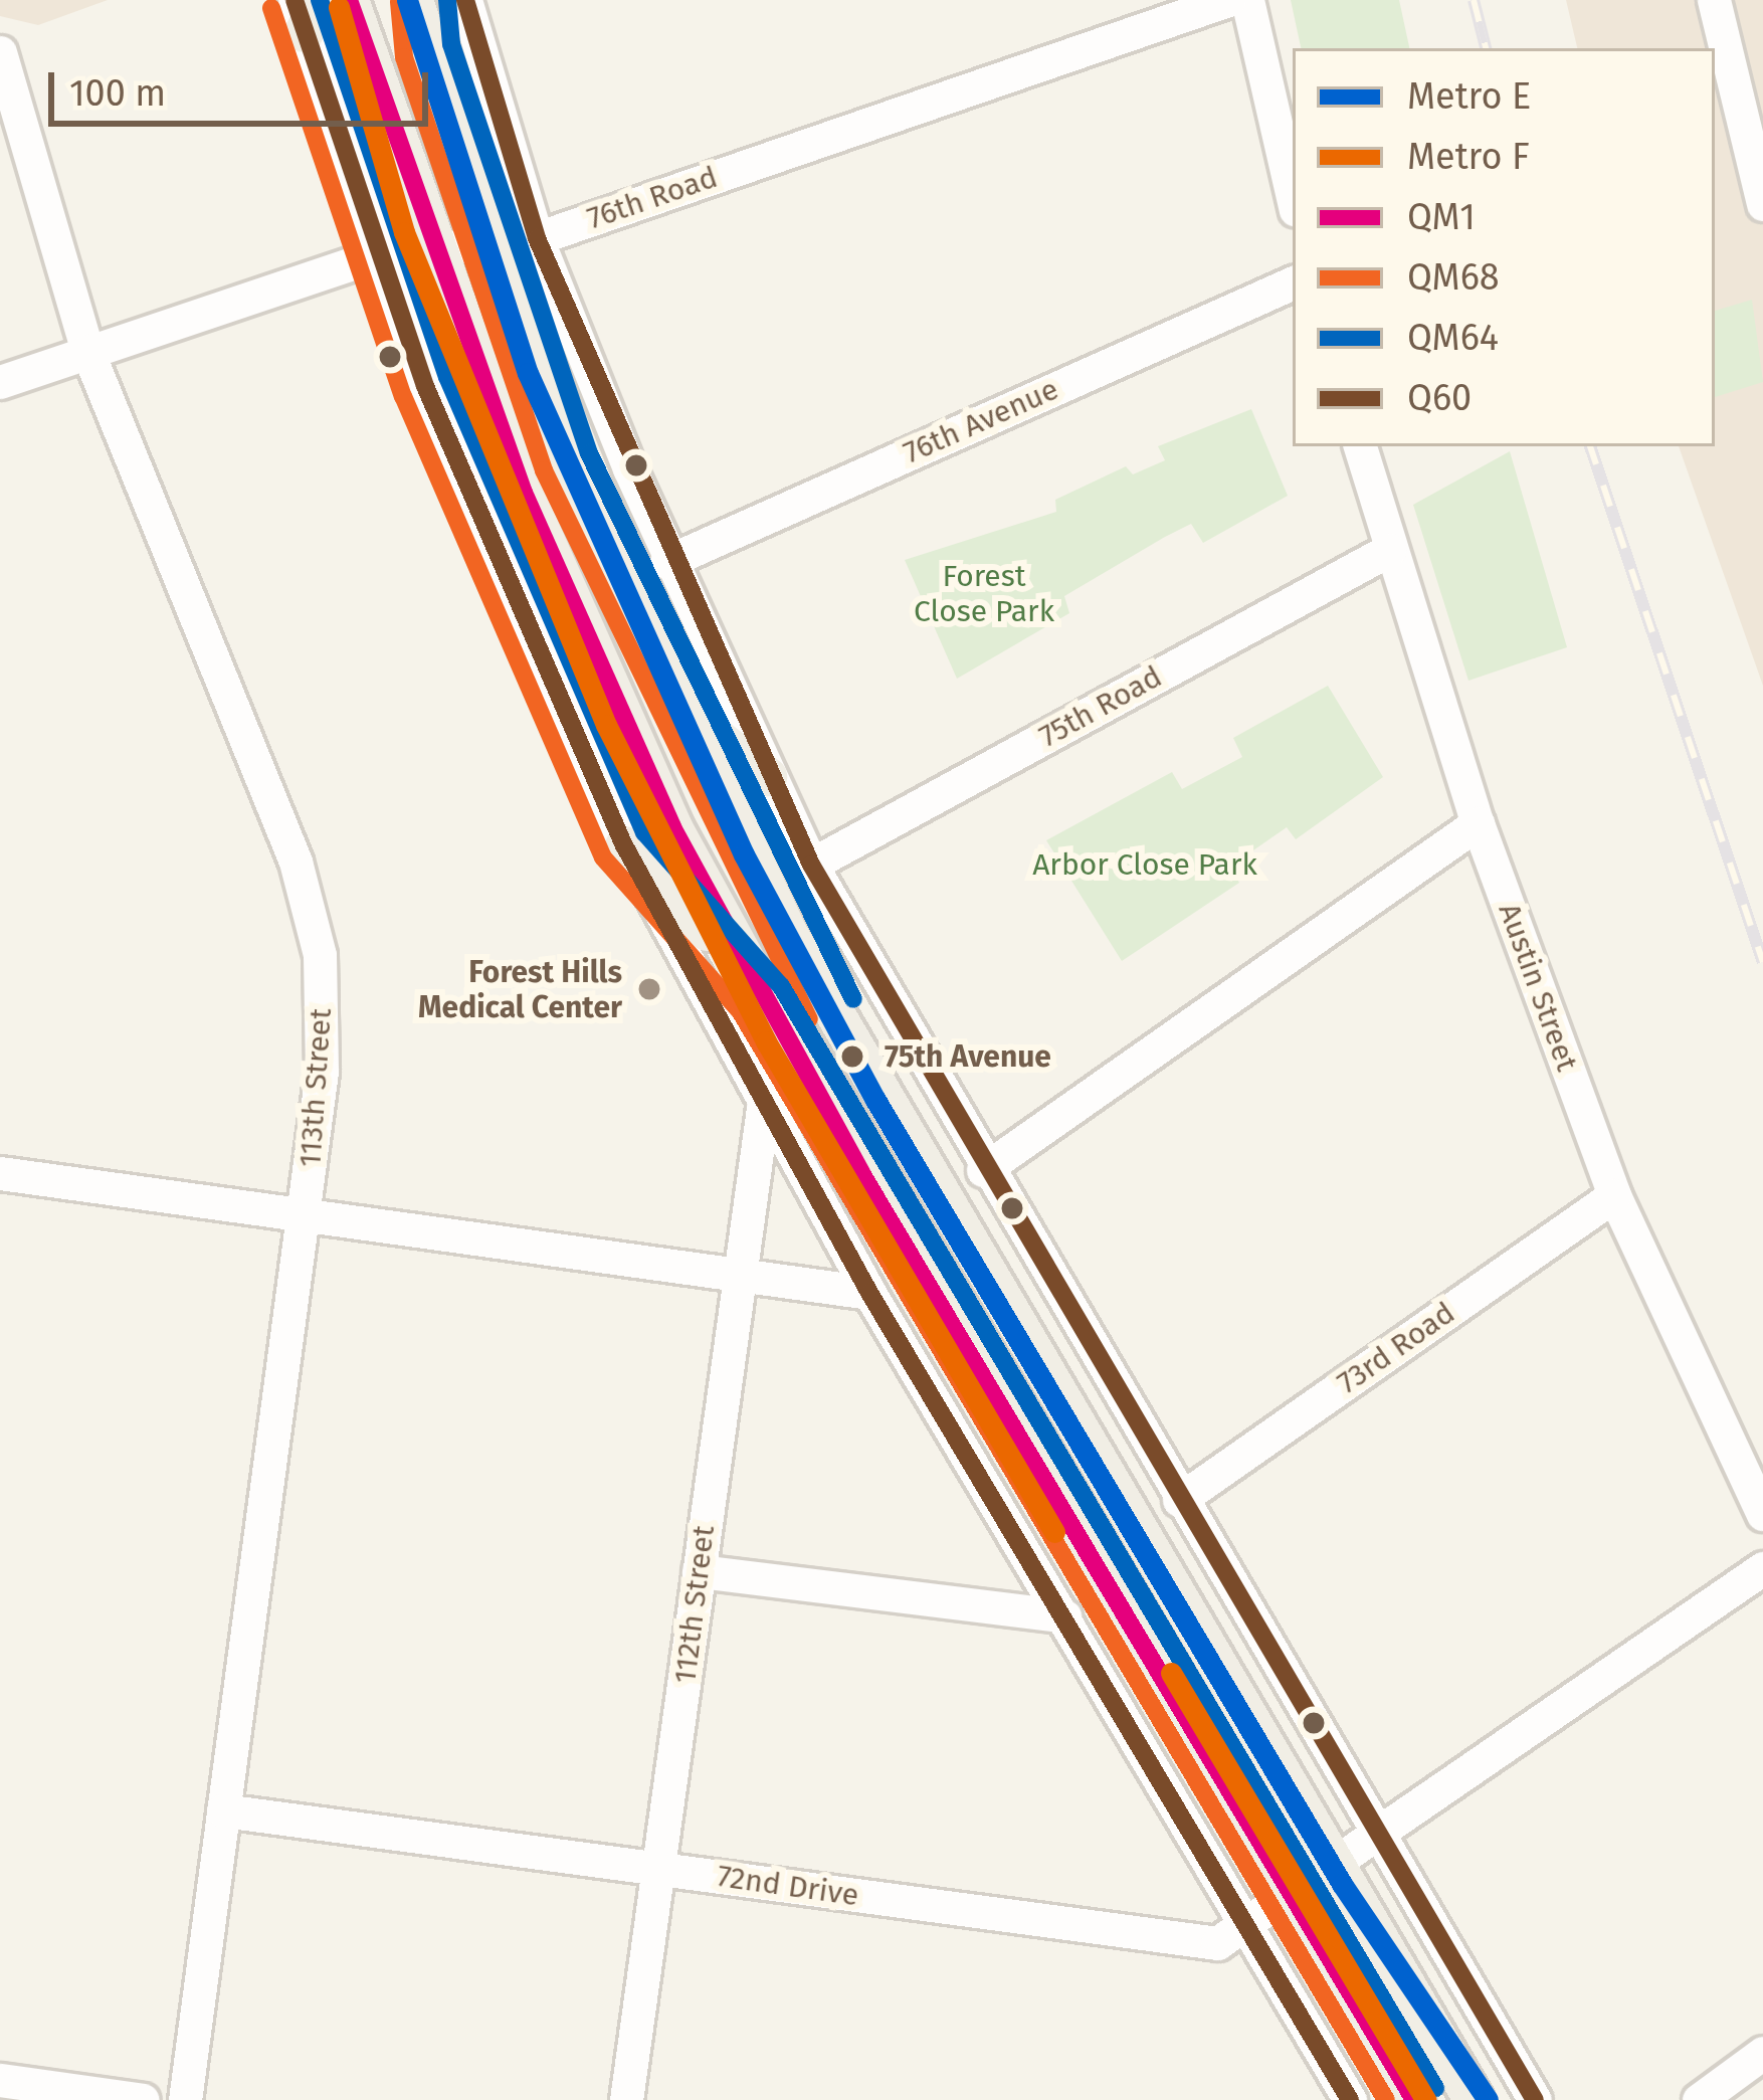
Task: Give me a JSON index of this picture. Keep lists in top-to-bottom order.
{
  "streets": {
    "street": [
      "76th Road",
      "76th Avenue",
      "75th Road",
      "Austin Street",
      "113th Street",
      "73rd Road",
      "112th Street",
      "72nd Drive"
    ]
  },
  "crossings": [
    ["76th Road", "113th Street"],
    ["75th Road", "Austin Street"],
    ["Austin Street", "73rd Road"],
    ["113th Street", "72nd Drive"],
    ["112th Street", "72nd Drive"]
  ],
  "parks": ["Forest Close Park", "Arbor Close Park"],
  "places": ["Forest Hills Medical Center", "75th Avenue"],
  "lines": [
    "metro line E",
    "transit line QM1",
    "transit line QM64",
    "transit line Q60",
    "transit line QM68",
    "metro line F"
  ],
  "legend": [
    "Metro E",
    "Metro F",
    "QM1",
    "QM68",
    "QM64",
    "Q60"
  ],
  "scale_bar": "100 m"
}
